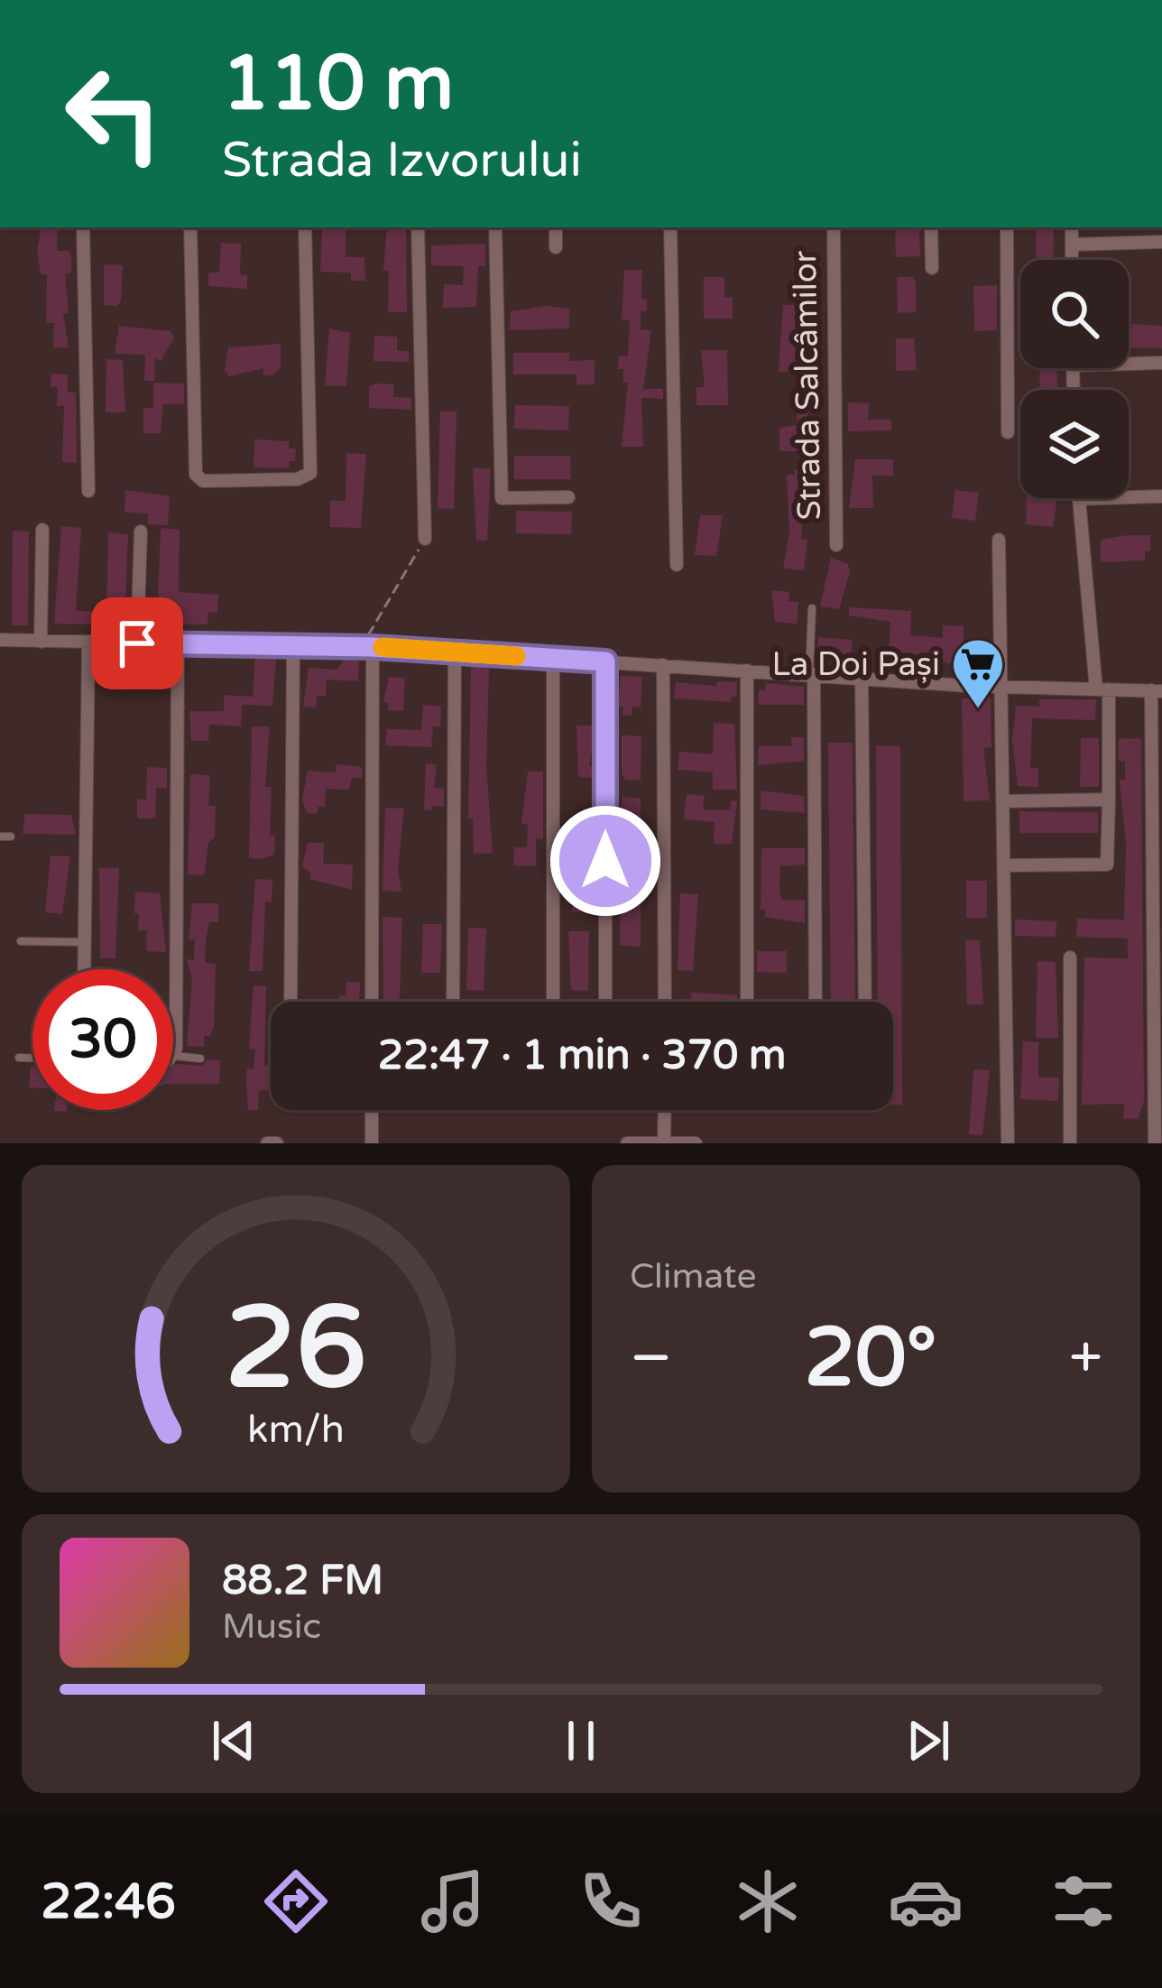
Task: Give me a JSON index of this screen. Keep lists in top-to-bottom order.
{
  "streets": {
    "street": ["Strada Salcâmilor"]
  },
  "places": {
    "supermarket": ["La Doi Pași"]
  },
  "page": {
    "turn": ["110 m", "Strada Izvorului"],
    "limit": "30",
    "trip": "22:47 · 1 min · 370 m",
    "tile": "Climate",
    "heat": ["−", "20°", "+"],
    "song": ["88.2 FM", "Music"],
    "tabs": "22:46",
    "gauge": ["26", "km/h"]
  }
}
